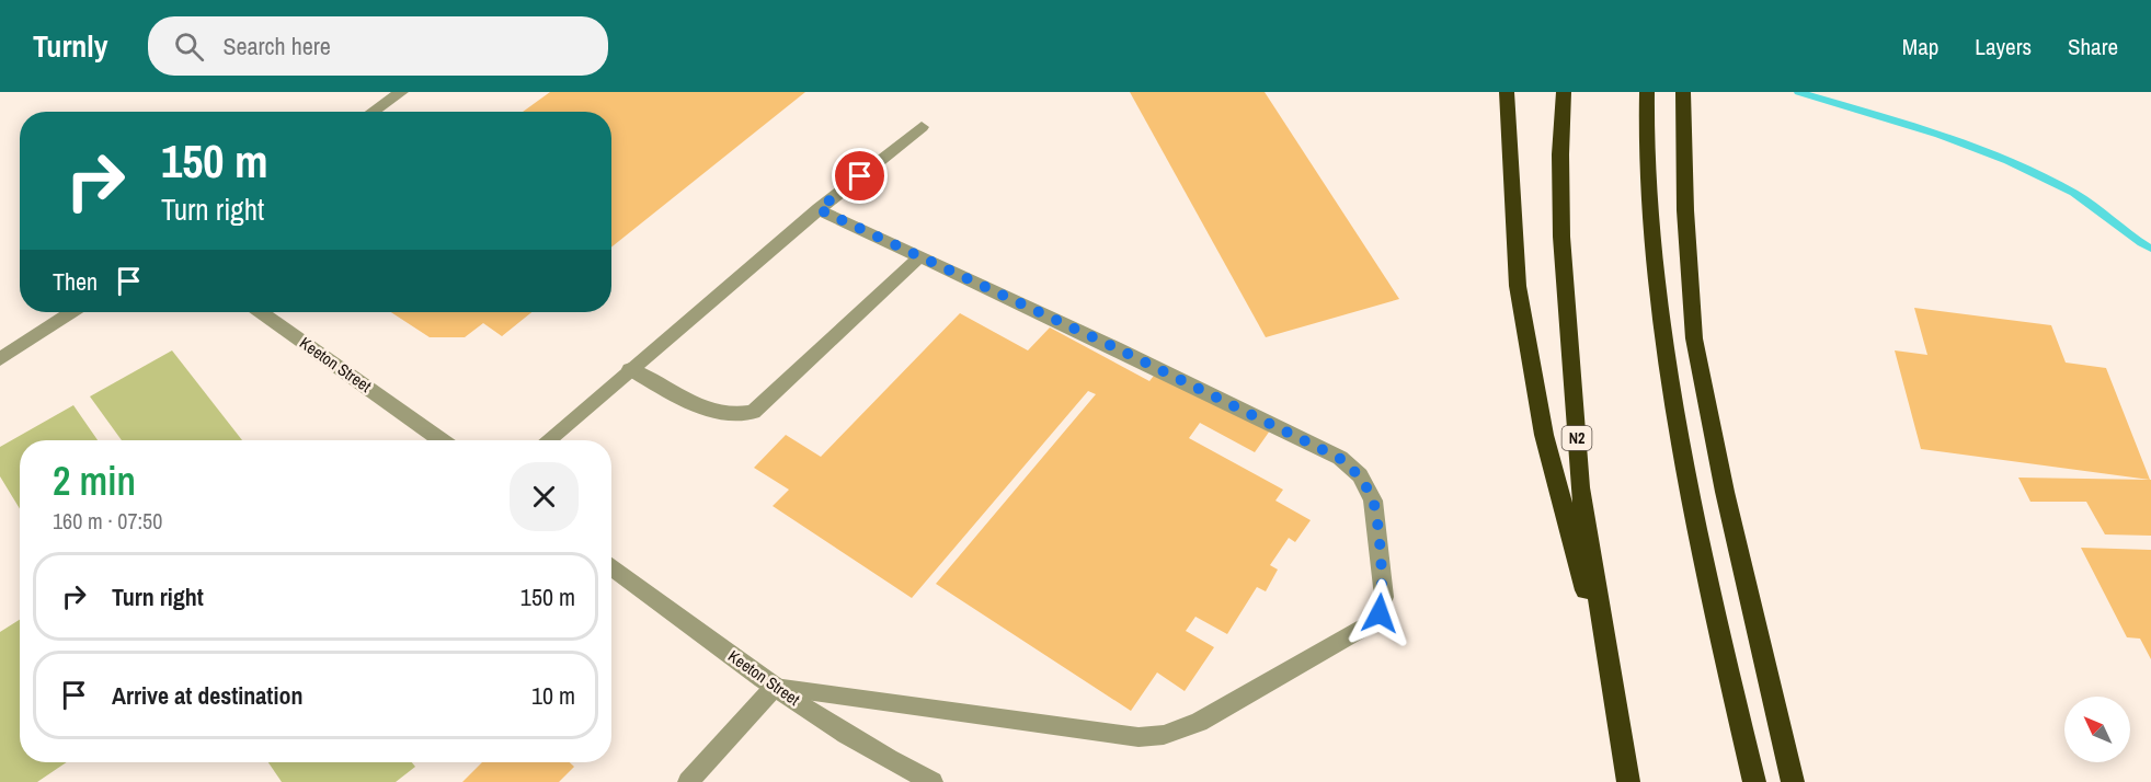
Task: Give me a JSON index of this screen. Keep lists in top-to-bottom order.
{
  "streets": {
    "highway": ["N2"],
    "street": ["Keeton Street"]
  },
  "north": "top left",
  "page": {
    "header": "Turnly",
    "search": "Search here",
    "nav": ["Map", "Layers", "Share"],
    "turn": ["150 m", "Turn right"],
    "then": "Then",
    "heading": ["2 min", "160 m · 07:50"],
    "list": [
      {
        "name": "Turn right",
        "value": "150 m"
      },
      {
        "name": "Arrive at destination",
        "value": "10 m"
      }
    ]
  }
}
